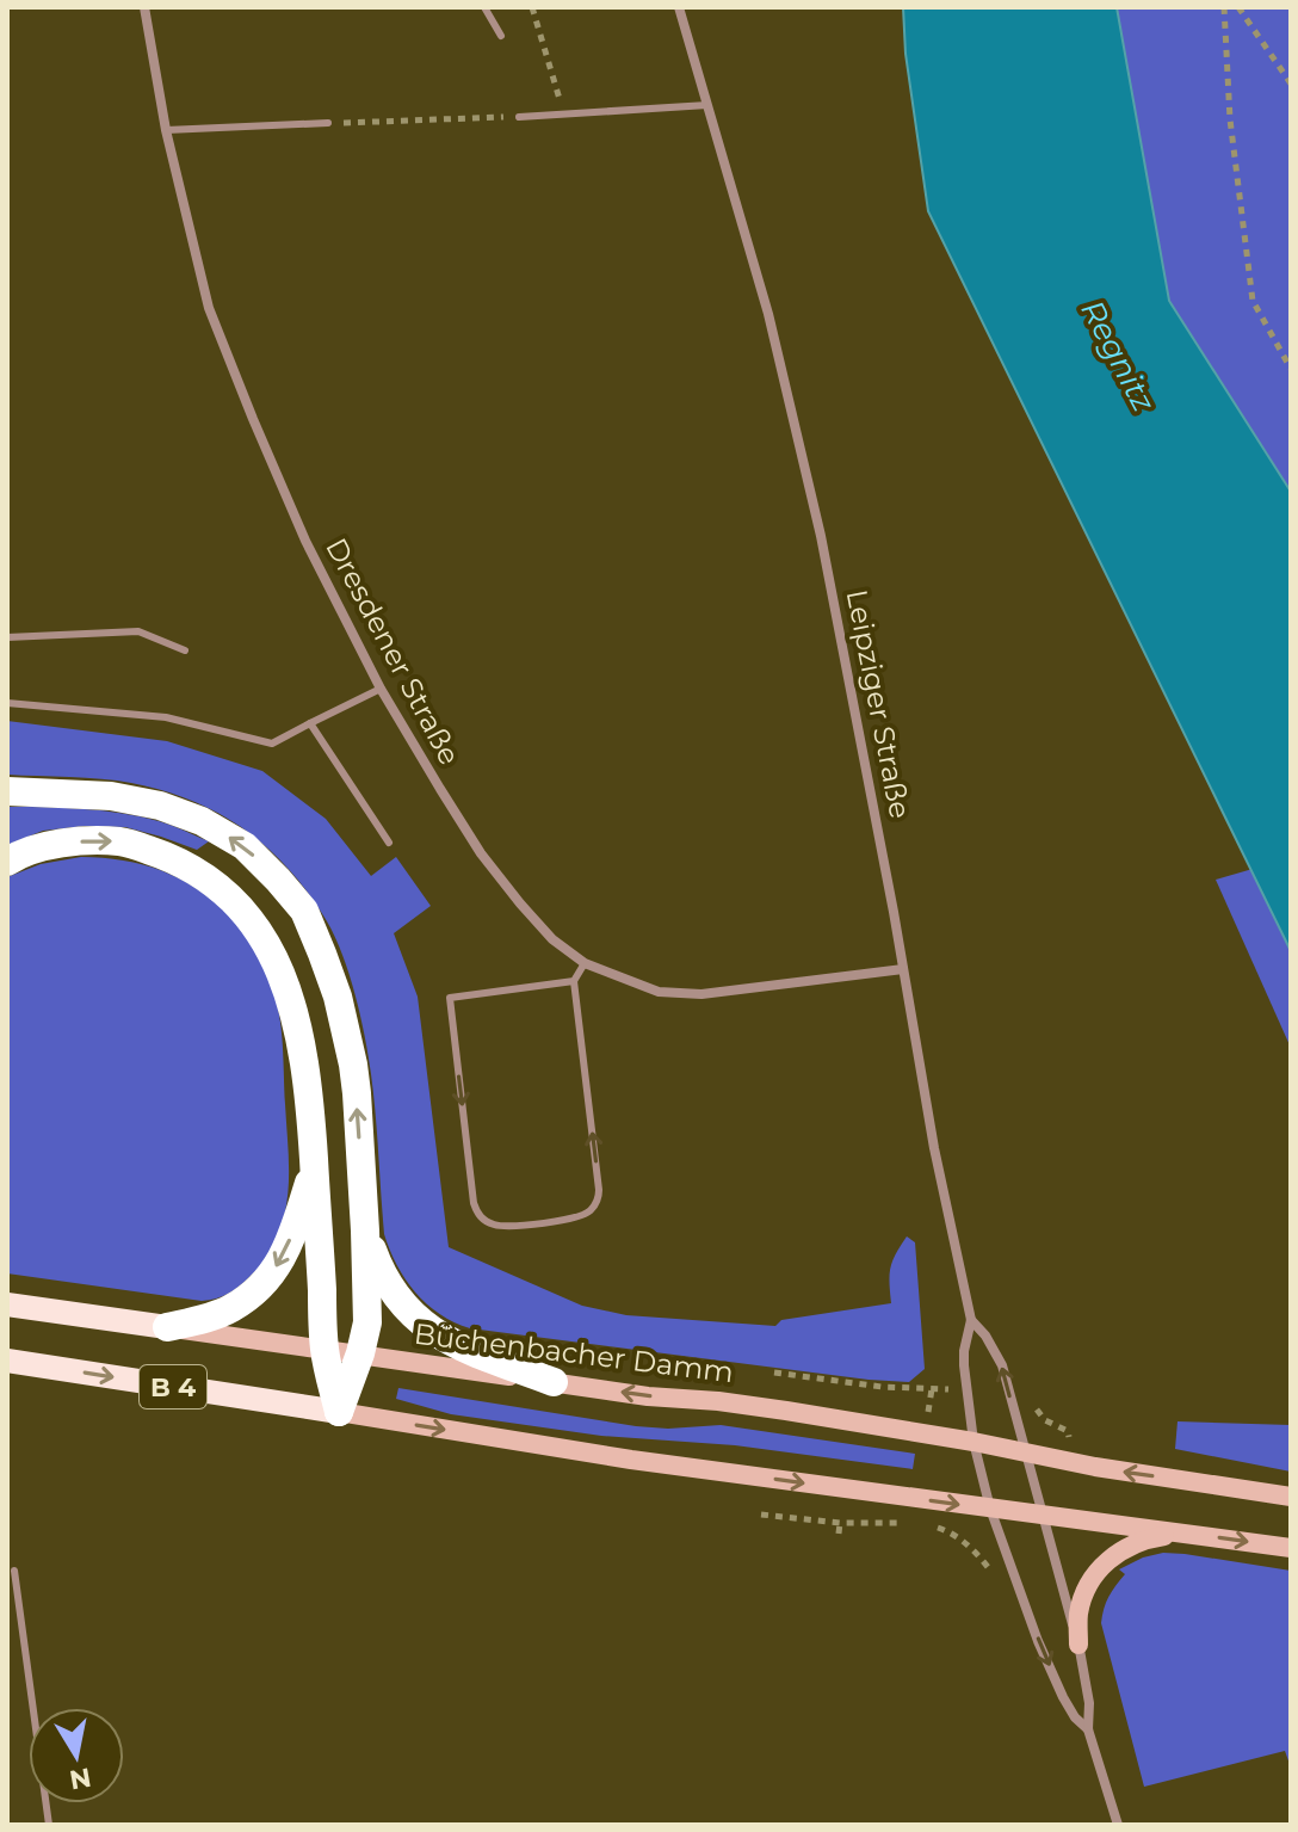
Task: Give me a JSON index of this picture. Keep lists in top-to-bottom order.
{
  "streets": {
    "main road": ["Büchenbacher Damm", "B 4"],
    "street": ["Dresdener Straße", "Leipziger Straße"]
  },
  "crossings": [
    ["Dresdener Straße", "Leipziger Straße"],
    ["Leipziger Straße", "Büchenbacher Damm"],
    ["Büchenbacher Damm", "B 4"]
  ],
  "water": ["Regnitz"],
  "north": "bottom"
}
